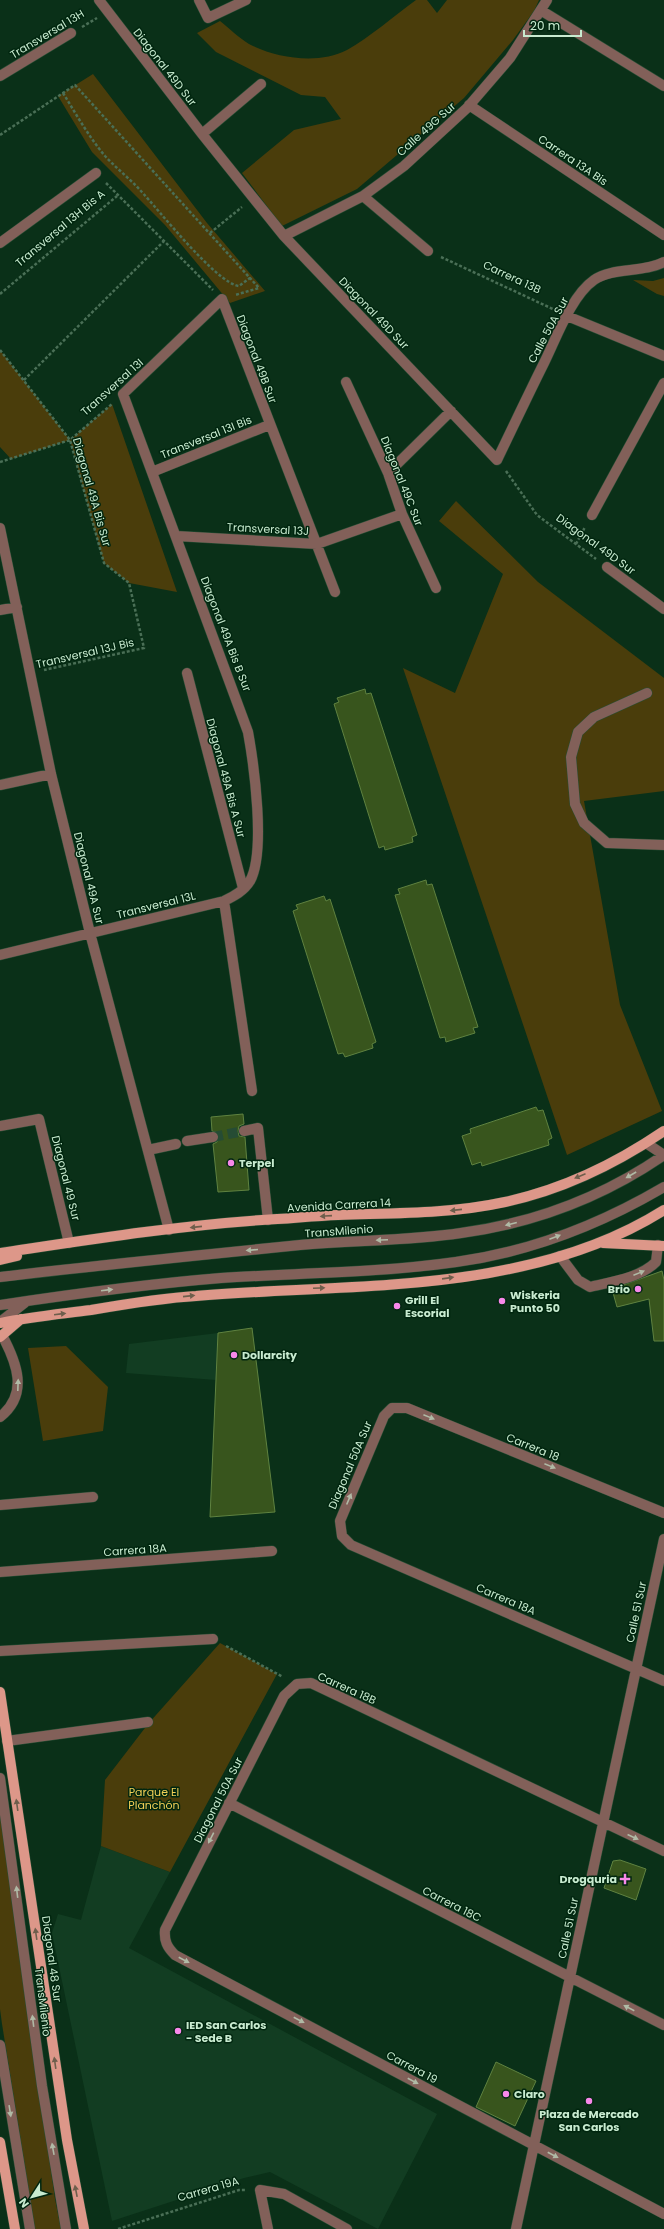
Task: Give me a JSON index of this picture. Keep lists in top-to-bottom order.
{
  "streets": {
    "main road": ["Avenida Carrera 14", "Diagonal 48 Sur"],
    "street": [
      "Transversal 13H",
      "Diagonal 49D Sur",
      "Calle 49G Sur",
      "Carrera 13A Bis",
      "Calle 50A Sur",
      "Diagonal 49B Sur",
      "Transversal 13I",
      "Transversal 13I Bis",
      "Diagonal 49C Sur",
      "Transversal 13J",
      "Diagonal 49A Bis B Sur",
      "Diagonal 49A Bis A Sur",
      "Diagonal 49A Sur",
      "Transversal 13L",
      "Diagonal 49 Sur",
      "TransMilenio",
      "Carrera 18",
      "Diagonal 50A Sur",
      "Carrera 18A",
      "Calle 51 Sur",
      "Carrera 18B",
      "Carrera 18C",
      "Carrera 19"
    ],
    "path": [
      "Transversal 13H Bis A",
      "Carrera 13B",
      "Diagonal 49A Bis Sur",
      "Transversal 13J Bis",
      "Carrera 19A"
    ]
  },
  "crossings": [
    ["Transversal 13H", "Diagonal 49D Sur"],
    ["Diagonal 49D Sur", "Calle 49G Sur"],
    ["Diagonal 49D Sur", "Calle 50A Sur"],
    ["Calle 49G Sur", "Carrera 13A Bis"],
    ["Carrera 13B", "Calle 50A Sur"],
    ["Diagonal 49B Sur", "Transversal 13I"],
    ["Diagonal 49B Sur", "Transversal 13I Bis"],
    ["Diagonal 49B Sur", "Transversal 13J"],
    ["Transversal 13I", "Diagonal 49A Bis Sur"],
    ["Transversal 13I", "Diagonal 49A Bis B Sur"],
    ["Transversal 13I Bis", "Diagonal 49A Bis B Sur"],
    ["Diagonal 49C Sur", "Transversal 13J"],
    ["Diagonal 49A Bis Sur", "Transversal 13J Bis"],
    ["Transversal 13J", "Diagonal 49A Bis B Sur"],
    ["Diagonal 49A Bis B Sur", "Diagonal 49A Bis A Sur"],
    ["Diagonal 49A Bis B Sur", "Transversal 13L"],
    ["Transversal 13J Bis", "Diagonal 49A Sur"],
    ["Diagonal 49A Bis A Sur", "Transversal 13L"],
    ["Diagonal 49A Sur", "Transversal 13L"],
    ["Diagonal 49A Sur", "Avenida Carrera 14"],
    ["Diagonal 49 Sur", "Avenida Carrera 14"],
    ["Carrera 18", "Diagonal 50A Sur"],
    ["Diagonal 50A Sur", "Carrera 18A"],
    ["Diagonal 50A Sur", "Carrera 18B"],
    ["Diagonal 50A Sur", "Carrera 18C"],
    ["Diagonal 50A Sur", "Carrera 19"],
    ["Carrera 18A", "Calle 51 Sur"],
    ["Calle 51 Sur", "Carrera 18B"],
    ["Calle 51 Sur", "Carrera 18C"],
    ["Calle 51 Sur", "Carrera 19"]
  ],
  "one_way": ["Carrera 18", "Diagonal 48 Sur", "Carrera 19"],
  "parks": ["Parque El Planchón"],
  "places": {
    "other": [
      "Terpel",
      "Brio",
      "Wiskeria Punto 50",
      "Grill El Escorial",
      "Dollarcity",
      "IED San Carlos - Sede B",
      "Claro",
      "Plaza de Mercado San Carlos"
    ],
    "health": ["Drogquria"]
  },
  "scale_bar": "20 m",
  "north": "bottom left"
}
